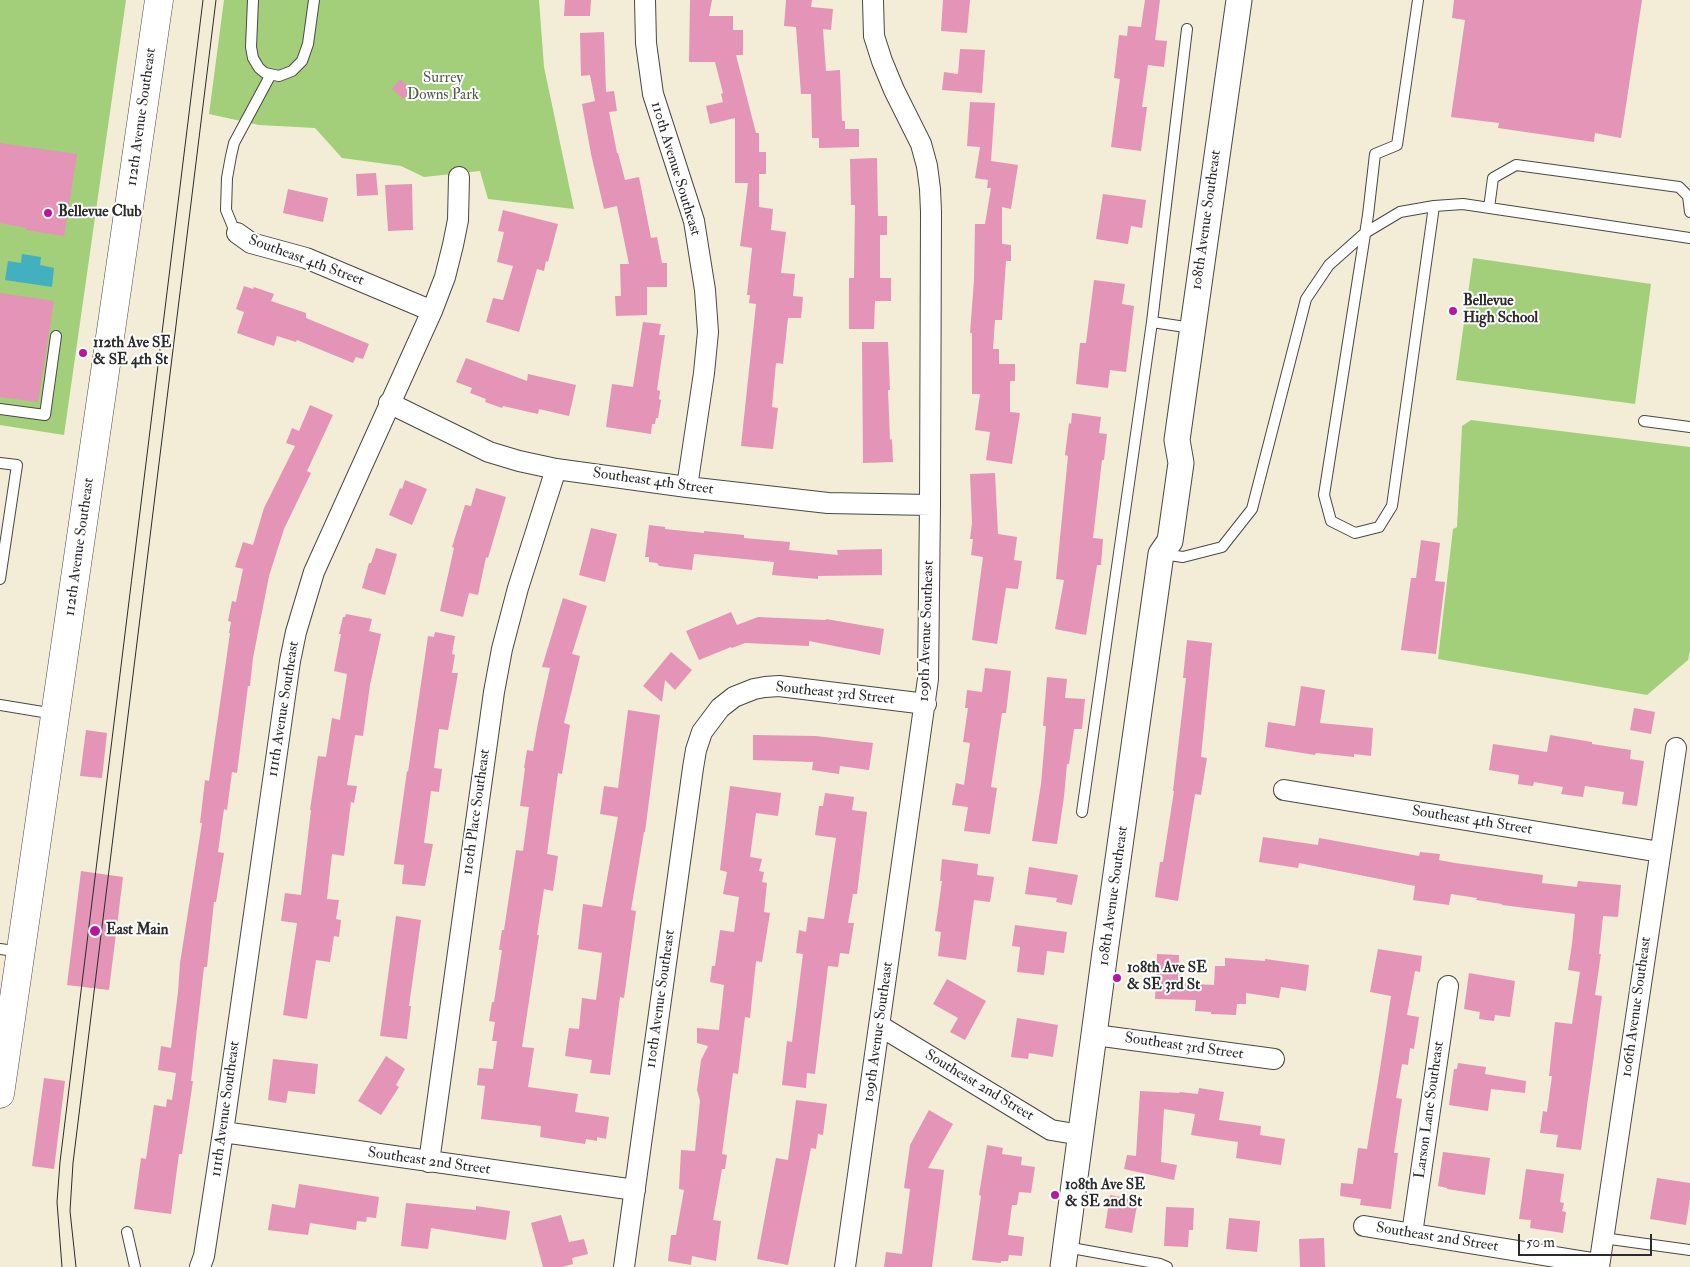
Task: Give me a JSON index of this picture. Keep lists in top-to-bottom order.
{
  "streets": {
    "main road": ["112th Avenue Southeast"],
    "street": [
      "110th Avenue Southeast",
      "108th Avenue Southeast",
      "Southeast 4th Street",
      "109th Avenue Southeast",
      "Southeast 3rd Street",
      "111th Avenue Southeast",
      "110th Place Southeast",
      "106th Avenue Southeast",
      "Southeast 2nd Street",
      "Larson Lane Southeast"
    ]
  },
  "crossings": [
    ["110th Avenue Southeast", "Southeast 4th Street"],
    ["110th Avenue Southeast", "Southeast 3rd Street"],
    ["110th Avenue Southeast", "Southeast 2nd Street"],
    ["108th Avenue Southeast", "Southeast 3rd Street"],
    ["108th Avenue Southeast", "Southeast 2nd Street"],
    ["Southeast 4th Street", "109th Avenue Southeast"],
    ["Southeast 4th Street", "111th Avenue Southeast"],
    ["Southeast 4th Street", "110th Place Southeast"],
    ["Southeast 4th Street", "106th Avenue Southeast"],
    ["109th Avenue Southeast", "Southeast 3rd Street"],
    ["109th Avenue Southeast", "Southeast 2nd Street"],
    ["111th Avenue Southeast", "Southeast 2nd Street"],
    ["110th Place Southeast", "Southeast 2nd Street"],
    ["106th Avenue Southeast", "Southeast 2nd Street"],
    ["Southeast 2nd Street", "Larson Lane Southeast"]
  ],
  "parks": ["Surrey Downs Park"],
  "places": [
    "Bellevue Club",
    "Bellevue High School",
    "112th Ave SE & SE 4th St",
    "East Main",
    "108th Ave SE & SE 3rd St",
    "108th Ave SE & SE 2nd St"
  ],
  "scale_bar": "50 m"
}
